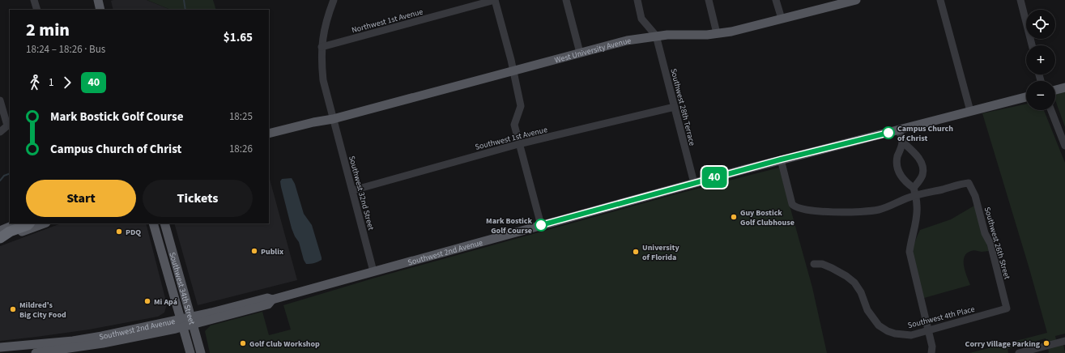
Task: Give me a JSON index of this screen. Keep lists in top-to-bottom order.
{
  "streets": {
    "main road": ["West University Avenue", "Southwest 2nd Avenue", "Southwest 34th Street"],
    "street": [
      "Northwest 1st Avenue",
      "Southwest 28th Terrace",
      "Southwest 1st Avenue",
      "Southwest 32nd Street",
      "Southwest 26th Street",
      "Southwest 4th Place"
    ]
  },
  "crossings": [
    ["Northwest 1st Avenue", "Southwest 32nd Street"],
    ["West University Avenue", "Southwest 28th Terrace"],
    ["West University Avenue", "Southwest 32nd Street"],
    ["Southwest 28th Terrace", "Southwest 1st Avenue"],
    ["Southwest 28th Terrace", "Southwest 2nd Avenue"],
    ["Southwest 1st Avenue", "Southwest 32nd Street"],
    ["Southwest 32nd Street", "Southwest 2nd Avenue"],
    ["Southwest 26th Street", "Southwest 4th Place"],
    ["Southwest 2nd Avenue", "Southwest 34th Street"]
  ],
  "places": [
    "Campus Church of Christ",
    "Guy Bostick Golf Clubhouse",
    "Mark Bostick Golf Course",
    "PDQ",
    "Publix",
    "University of Florida",
    "Mi Apá",
    "Mildred's Big City Food",
    "Golf Club Workshop",
    "Corry Village Parking"
  ],
  "lines": ["bus line 40"],
  "page": {
    "on_map": "40",
    "map_buttons": ["+", "−"],
    "heading": ["2 min", "18:24 – 18:26 · Bus", "$1.65"],
    "legs": ["1", "40"],
    "list": [
      {
        "name": "Mark Bostick Golf Course",
        "value": "18:25"
      },
      {
        "name": "Campus Church of Christ",
        "value": "18:26"
      }
    ],
    "buttons": ["Start", "Tickets"]
  }
}
